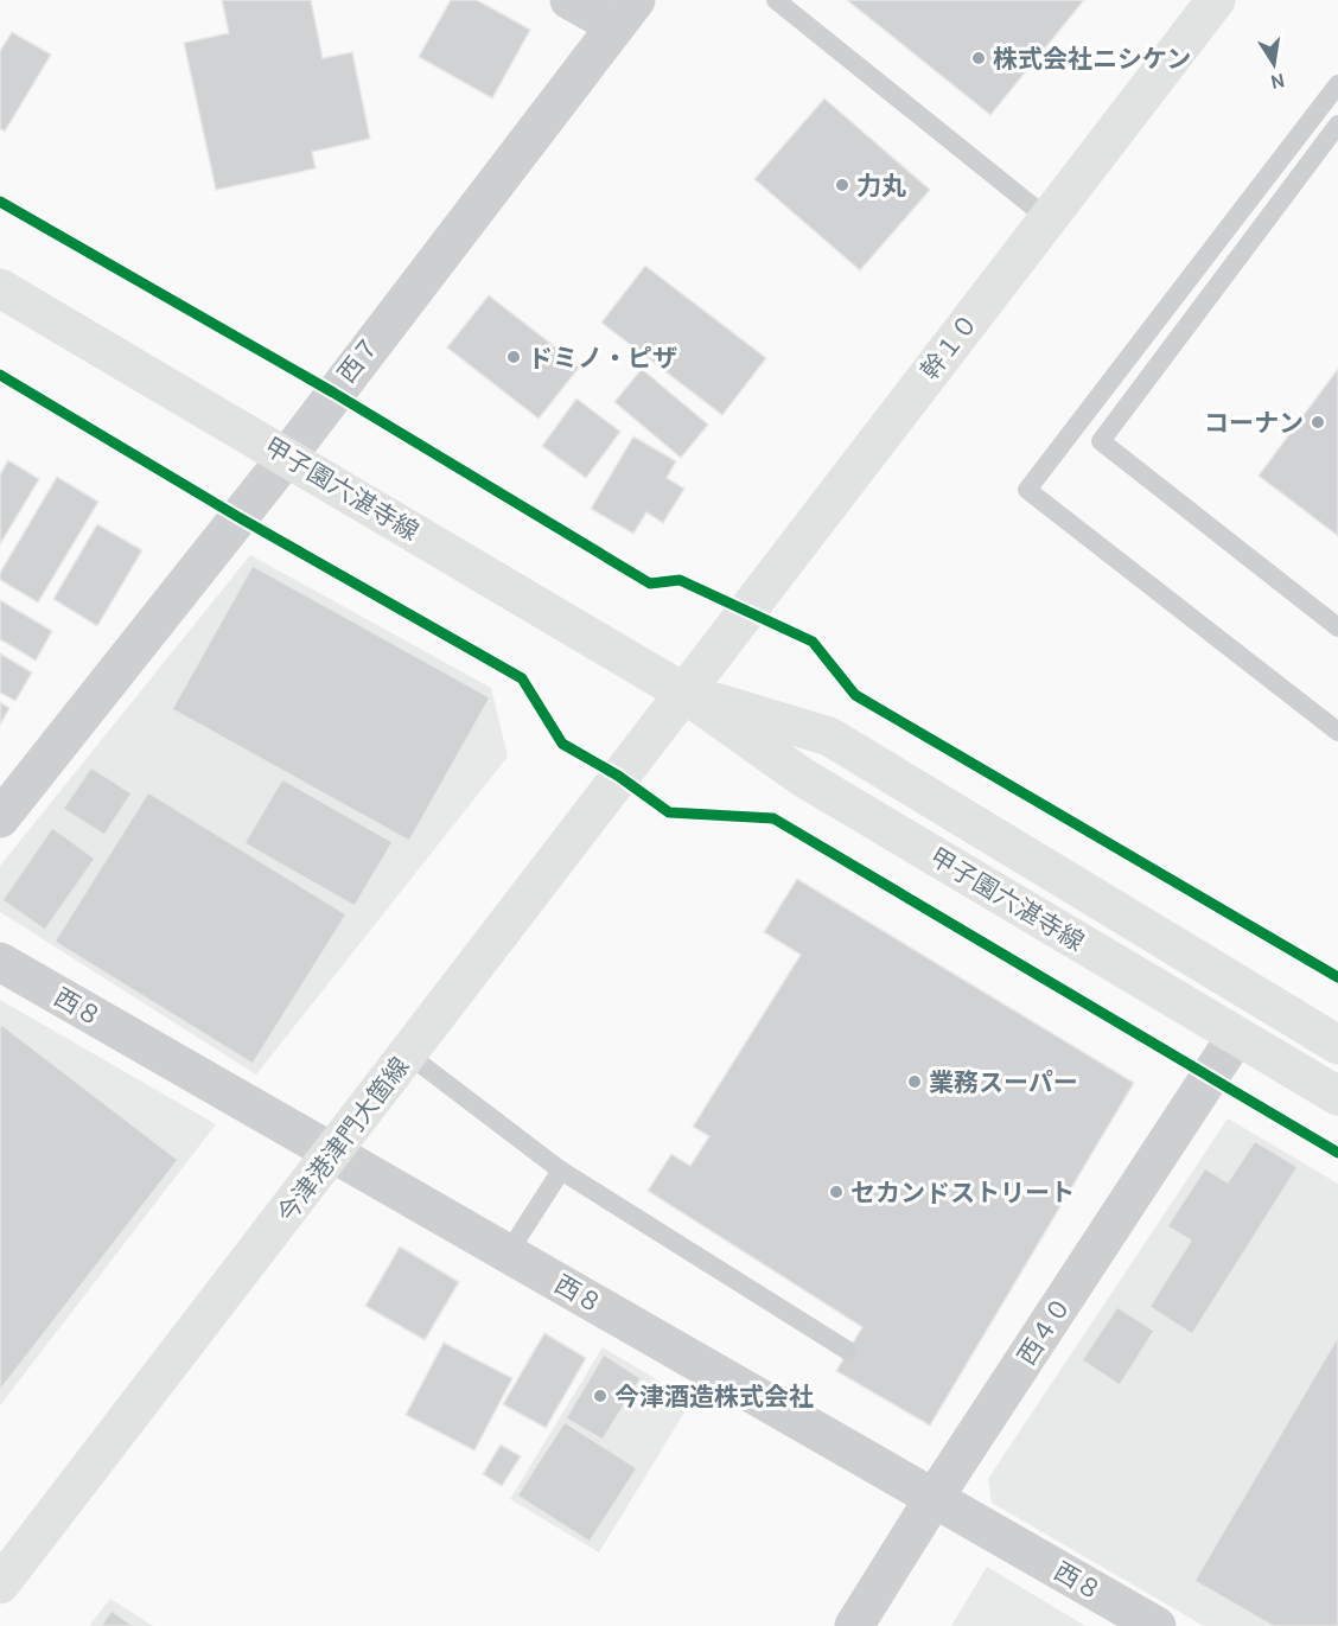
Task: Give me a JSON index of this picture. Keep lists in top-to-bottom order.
{
  "streets": {
    "main road": ["幹１０", "甲子園六湛寺線", "今津港津門大箇線"],
    "street": ["西７", "西８", "西４０"]
  },
  "crossings": [
    ["幹１０", "甲子園六湛寺線"],
    ["幹１０", "今津港津門大箇線"],
    ["西７", "甲子園六湛寺線"],
    ["甲子園六湛寺線", "今津港津門大箇線"],
    ["甲子園六湛寺線", "西４０"],
    ["西８", "今津港津門大箇線"],
    ["西８", "西４０"]
  ],
  "places": [
    "株式会社ニシケン",
    "力丸",
    "ドミノ・ピザ",
    "コーナン",
    "業務スーパー",
    "セカンドストリート",
    "今津酒造株式会社"
  ],
  "north": "bottom"
}
